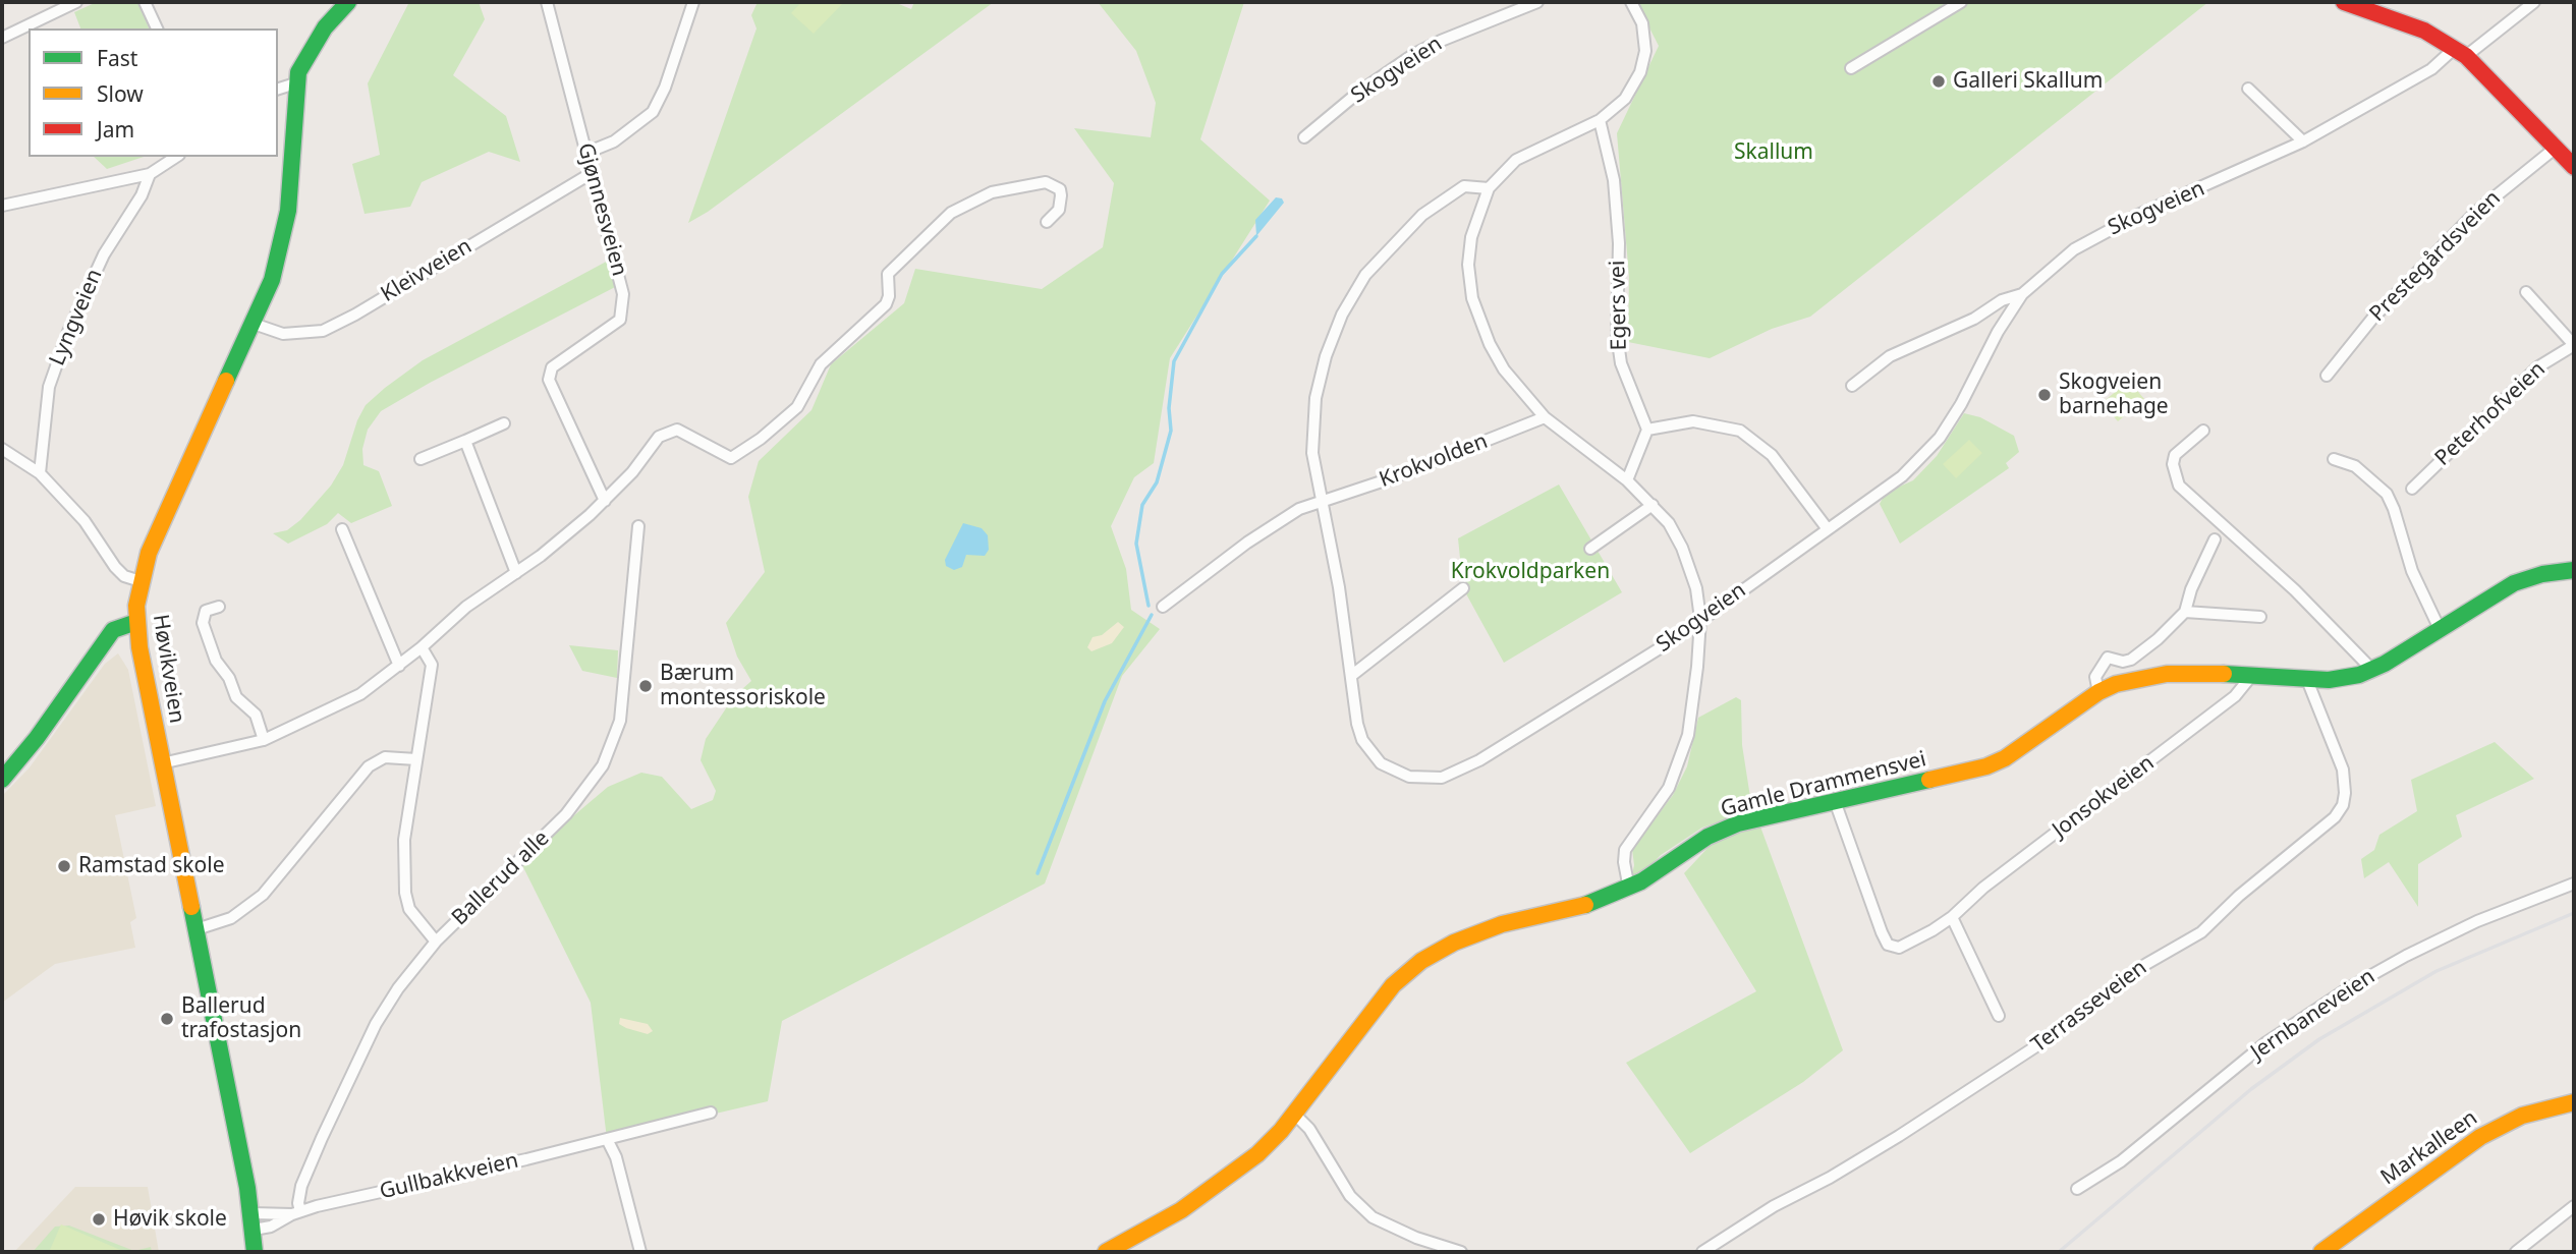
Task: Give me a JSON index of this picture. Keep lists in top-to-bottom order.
{
  "streets": {
    "main road": ["Høvikveien", "Gamle Drammensvei", "Markalleen"],
    "street": [
      "Skogveien",
      "Gjønnesveien",
      "Prestegårdsveien",
      "Kleivveien",
      "Egers vei",
      "Lyngveien",
      "Peterhofveien",
      "Krokvolden",
      "Jonsokveien",
      "Ballerud alle",
      "Terrasseveien",
      "Jernbaneveien",
      "Gullbakkveien"
    ]
  },
  "crossings": [
    ["Skogveien", "Krokvolden"],
    ["Gjønnesveien", "Kleivveien"],
    ["Kleivveien", "Høvikveien"],
    ["Høvikveien", "Gullbakkveien"],
    ["Gamle Drammensvei", "Jonsokveien"],
    ["Gamle Drammensvei", "Terrasseveien"],
    ["Ballerud alle", "Gullbakkveien"]
  ],
  "parks": ["Skallum", "Krokvoldparken"],
  "places": [
    "Galleri Skallum",
    "Skogveien barnehage",
    "Bærum montessoriskole",
    "Ramstad skole",
    "Ballerud trafostasjon",
    "Høvik skole"
  ],
  "legend": ["Fast", "Slow", "Jam"]
}
